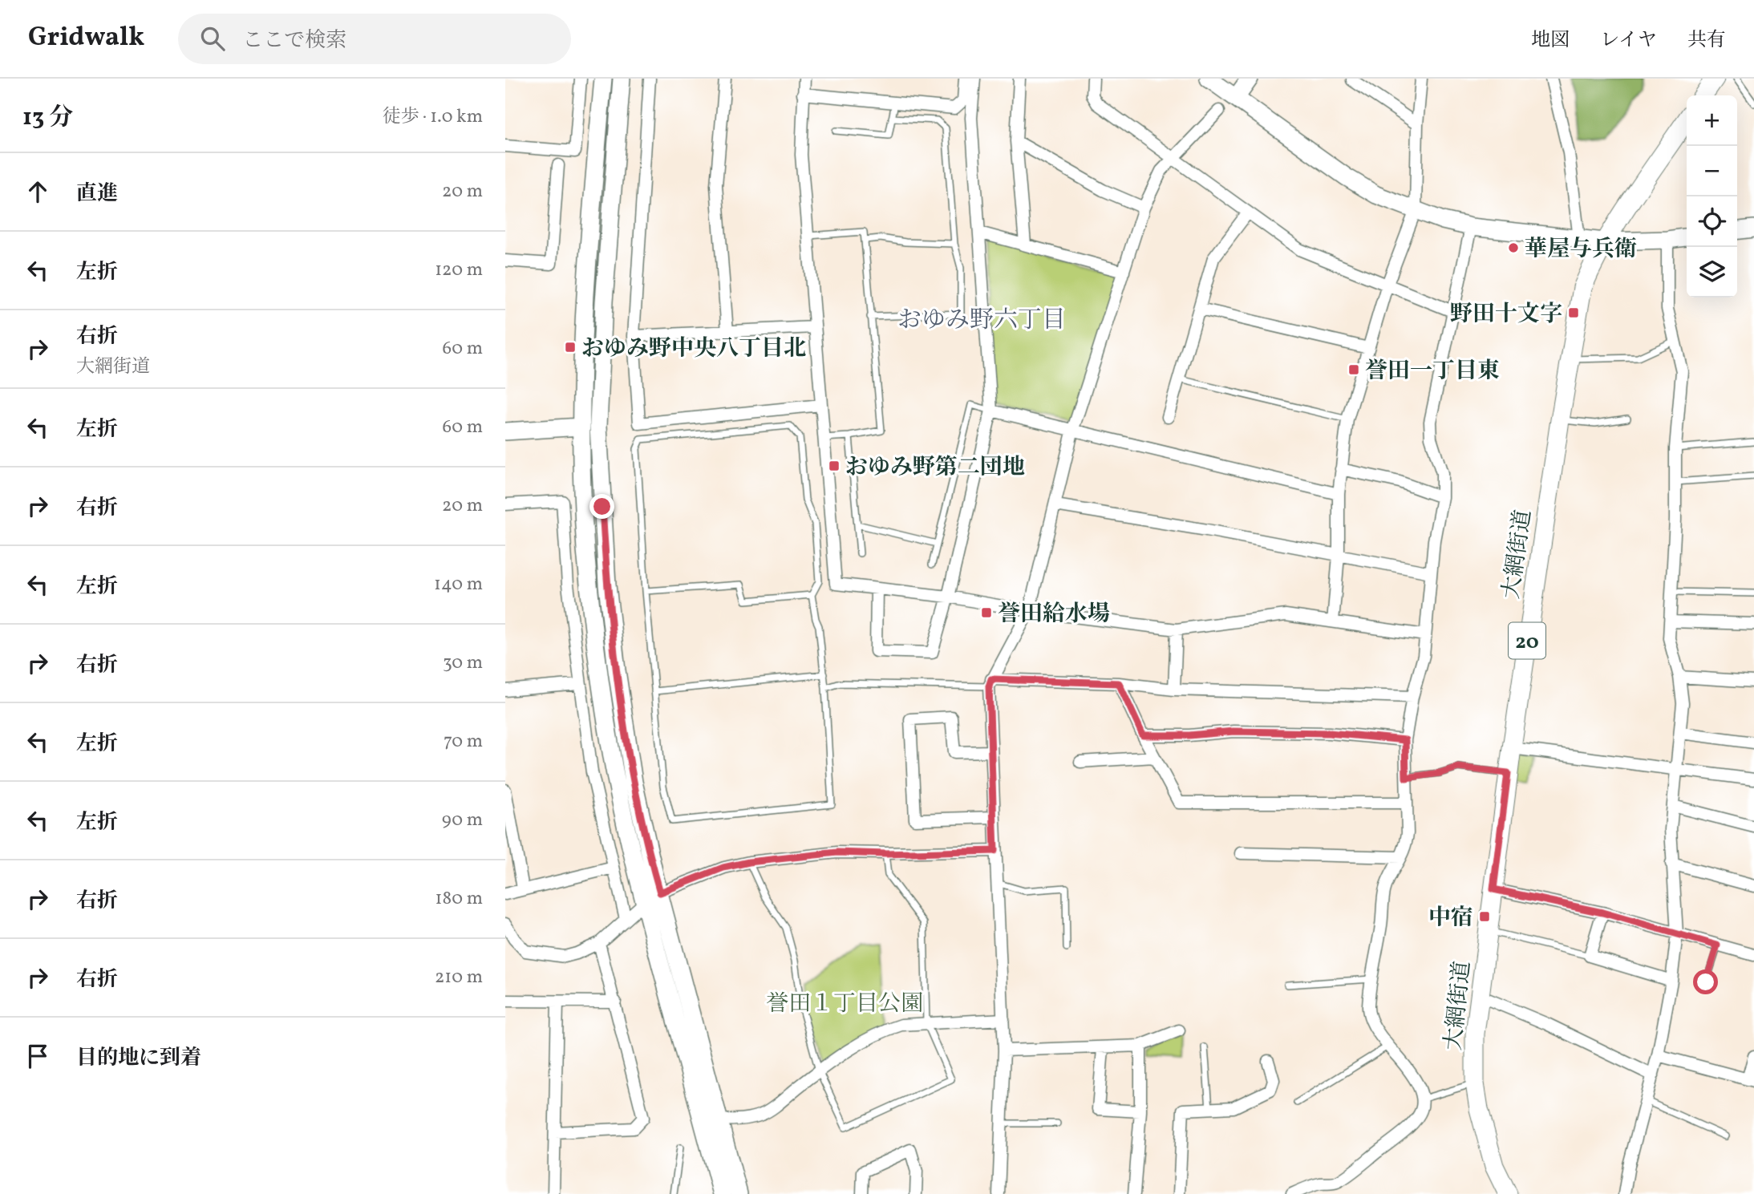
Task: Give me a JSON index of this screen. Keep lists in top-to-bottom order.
{
  "streets": {
    "main road": ["大網街道", "20"]
  },
  "districts": ["おゆみ野六丁目"],
  "parks": ["誉田１丁目公園"],
  "places": {
    "other": ["華屋与兵衛"],
    "transit": [
      "野田十文字",
      "おゆみ野中央八丁目北",
      "誉田一丁目東",
      "おゆみ野第二団地",
      "誉田給水場",
      "中宿"
    ]
  },
  "page": {
    "header": "Gridwalk",
    "search": "ここで検索",
    "nav": ["地図", "レイヤ", "共有"],
    "heading": ["13 分", "徒歩 · 1.0 km"],
    "map_buttons": ["+", "−"],
    "list": [
      ["直進", "20 m"],
      ["左折", "120 m"],
      ["右折", "大網街道", "60 m"],
      ["左折", "60 m"],
      ["右折", "20 m"],
      ["左折", "140 m"],
      ["右折", "30 m"],
      ["左折", "70 m"],
      ["左折", "90 m"],
      ["右折", "180 m"],
      ["右折", "210 m"],
      "目的地に到着"
    ]
  }
}
